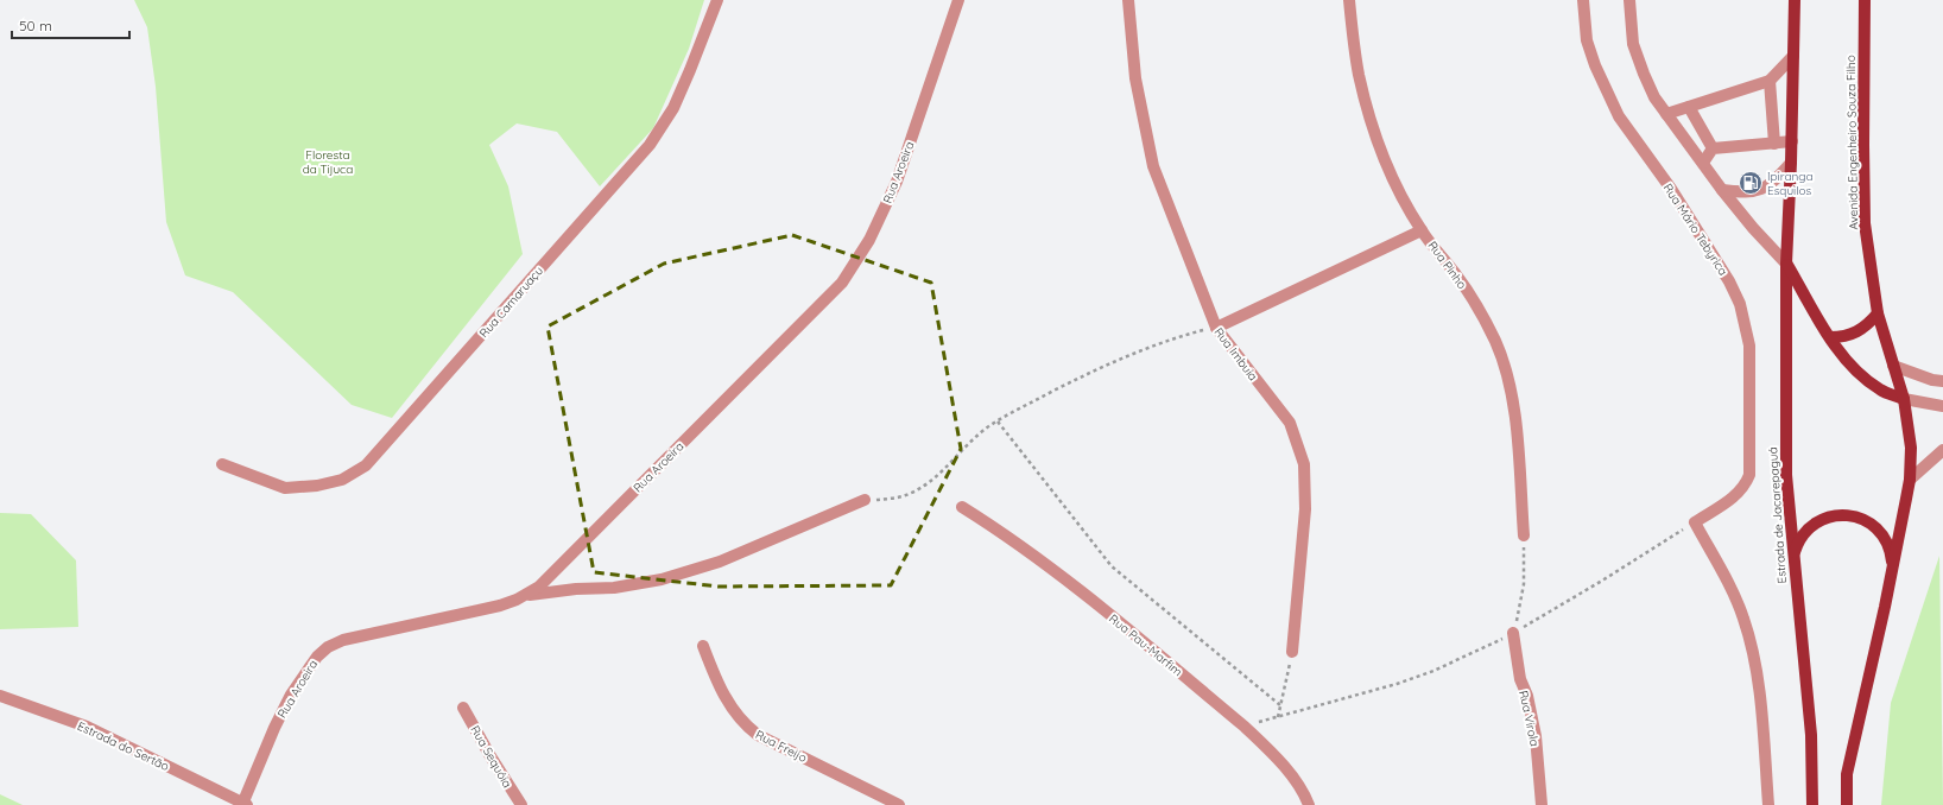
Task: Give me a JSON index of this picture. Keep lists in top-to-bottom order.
{
  "streets": {
    "main road": ["Avenida Engenheiro Souza Filho", "Estrada de Jacarepaguá"],
    "street": [
      "Rua Aroeira",
      "Rua Mário Tebyrica",
      "Rua Pinho",
      "Rua Camaruaçu",
      "Rua Imbuia",
      "Rua Pau-Marfim",
      "Rua Virola",
      "Estrada do Sertão",
      "Rua Freijo",
      "Rua Sequóia"
    ]
  },
  "crossings": [
    ["Rua Aroeira", "Estrada do Sertão"]
  ],
  "parks": ["Floresta da Tijuca"],
  "places": {
    "fuel station": ["Ipiranga Esquilos"]
  },
  "scale_bar": "50 m"
}
